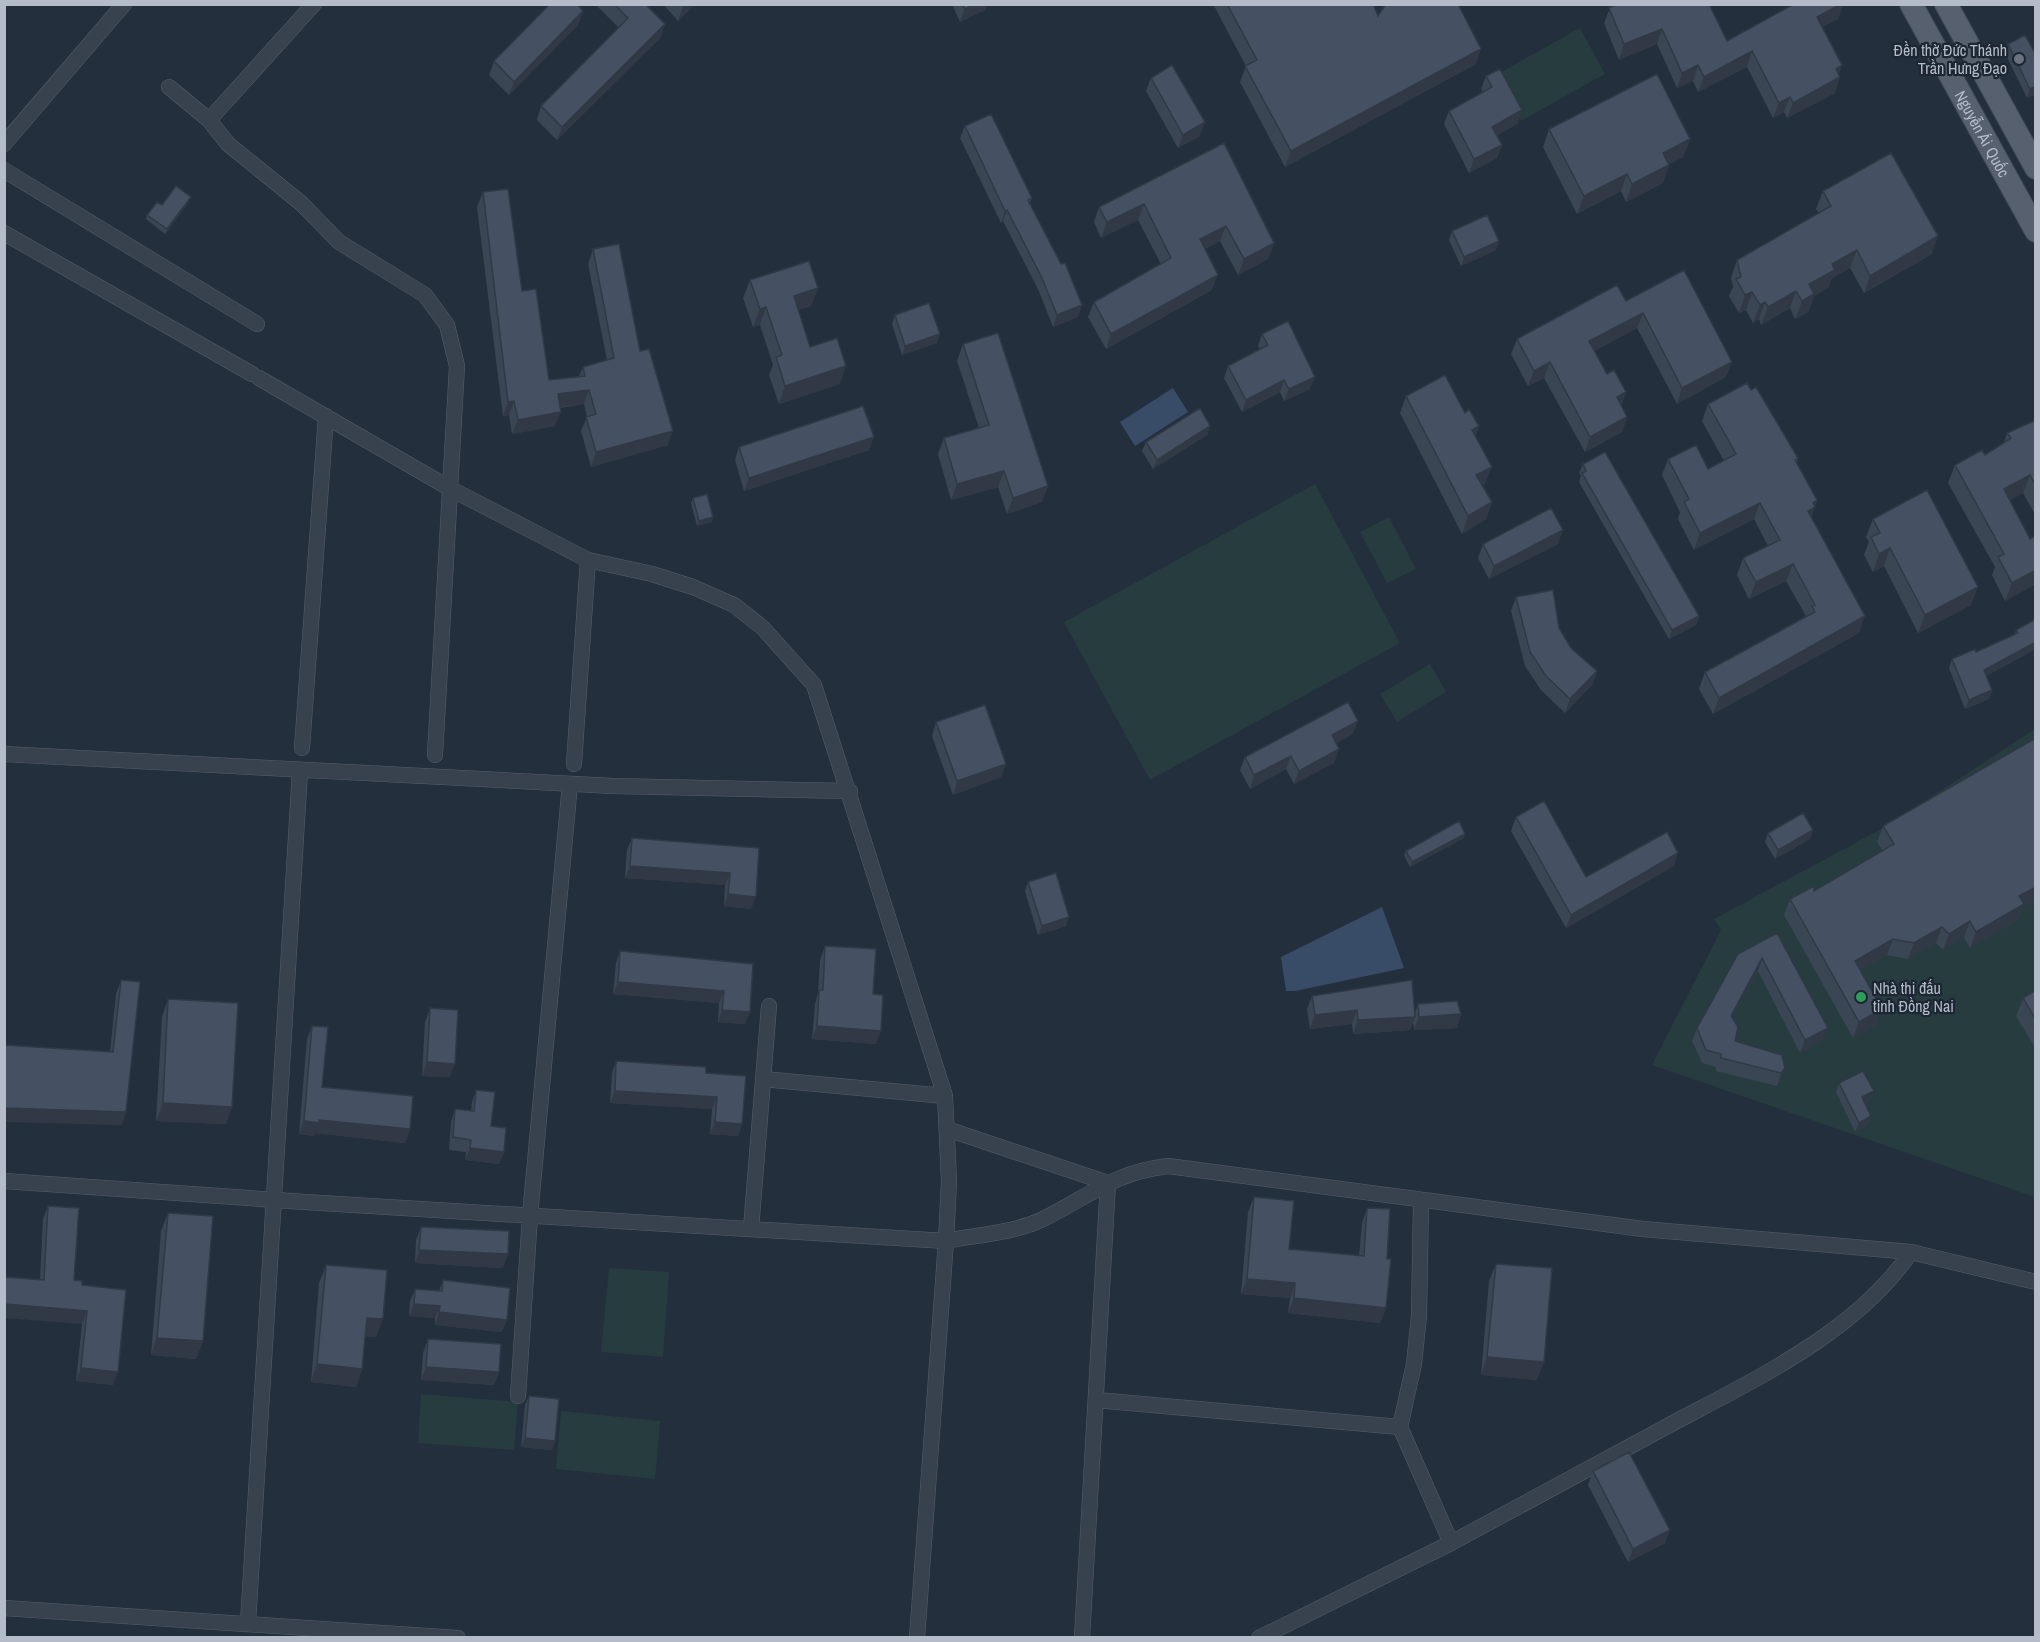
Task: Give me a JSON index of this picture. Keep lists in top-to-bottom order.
{
  "streets": {
    "main road": ["Nguyễn Ái Quốc"]
  },
  "places": ["Đền thờ Đức Thánh Trần Hưng Đạo", "Nhà thi đấu tỉnh Đồng Nai"]
}
